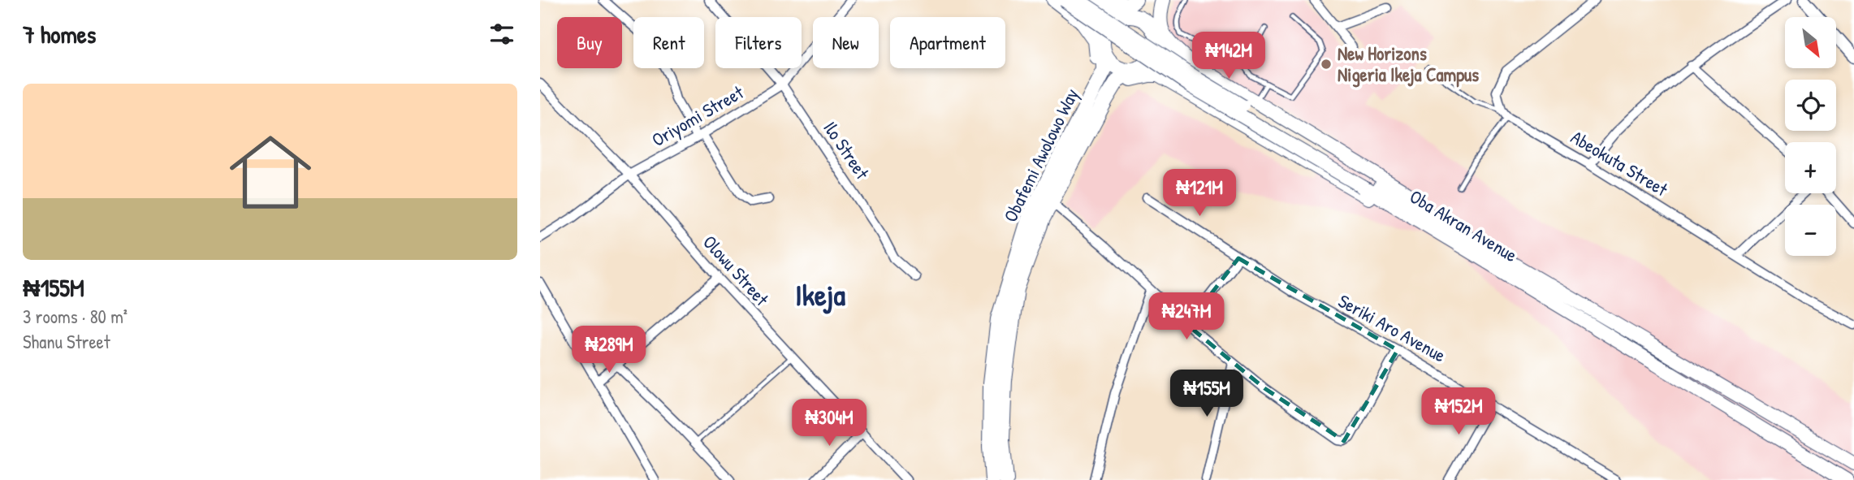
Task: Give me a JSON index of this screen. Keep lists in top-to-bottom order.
{
  "streets": {
    "main road": ["Obafemi Awolowo Way", "Oba Akran Avenue"],
    "street": [
      "Oriyomi Street",
      "Ilo Street",
      "Abeokuta Street",
      "Olowu Street",
      "Seriki Aro Avenue"
    ]
  },
  "crossings": [
    ["Oriyomi Street", "Ilo Street"],
    ["Oriyomi Street", "Olowu Street"]
  ],
  "districts": ["Ikeja"],
  "places": ["New Horizons Nigeria Ikeja Campus"],
  "north": "bottom right",
  "page": {
    "heading": "7 homes",
    "map_buttons": ["+", "−"],
    "chip": [
      "Buy",
      "Rent",
      "Filters",
      "New",
      "Apartment"
    ],
    "price": [
      "₦142M",
      "₦121M",
      "₦247M",
      "₦289M",
      "₦155M",
      "₦152M",
      "₦304M"
    ],
    "list": [
      {
        "name": "₦155M",
        "note": "3 rooms · 80 m² · Shanu Street"
      }
    ]
  }
}
